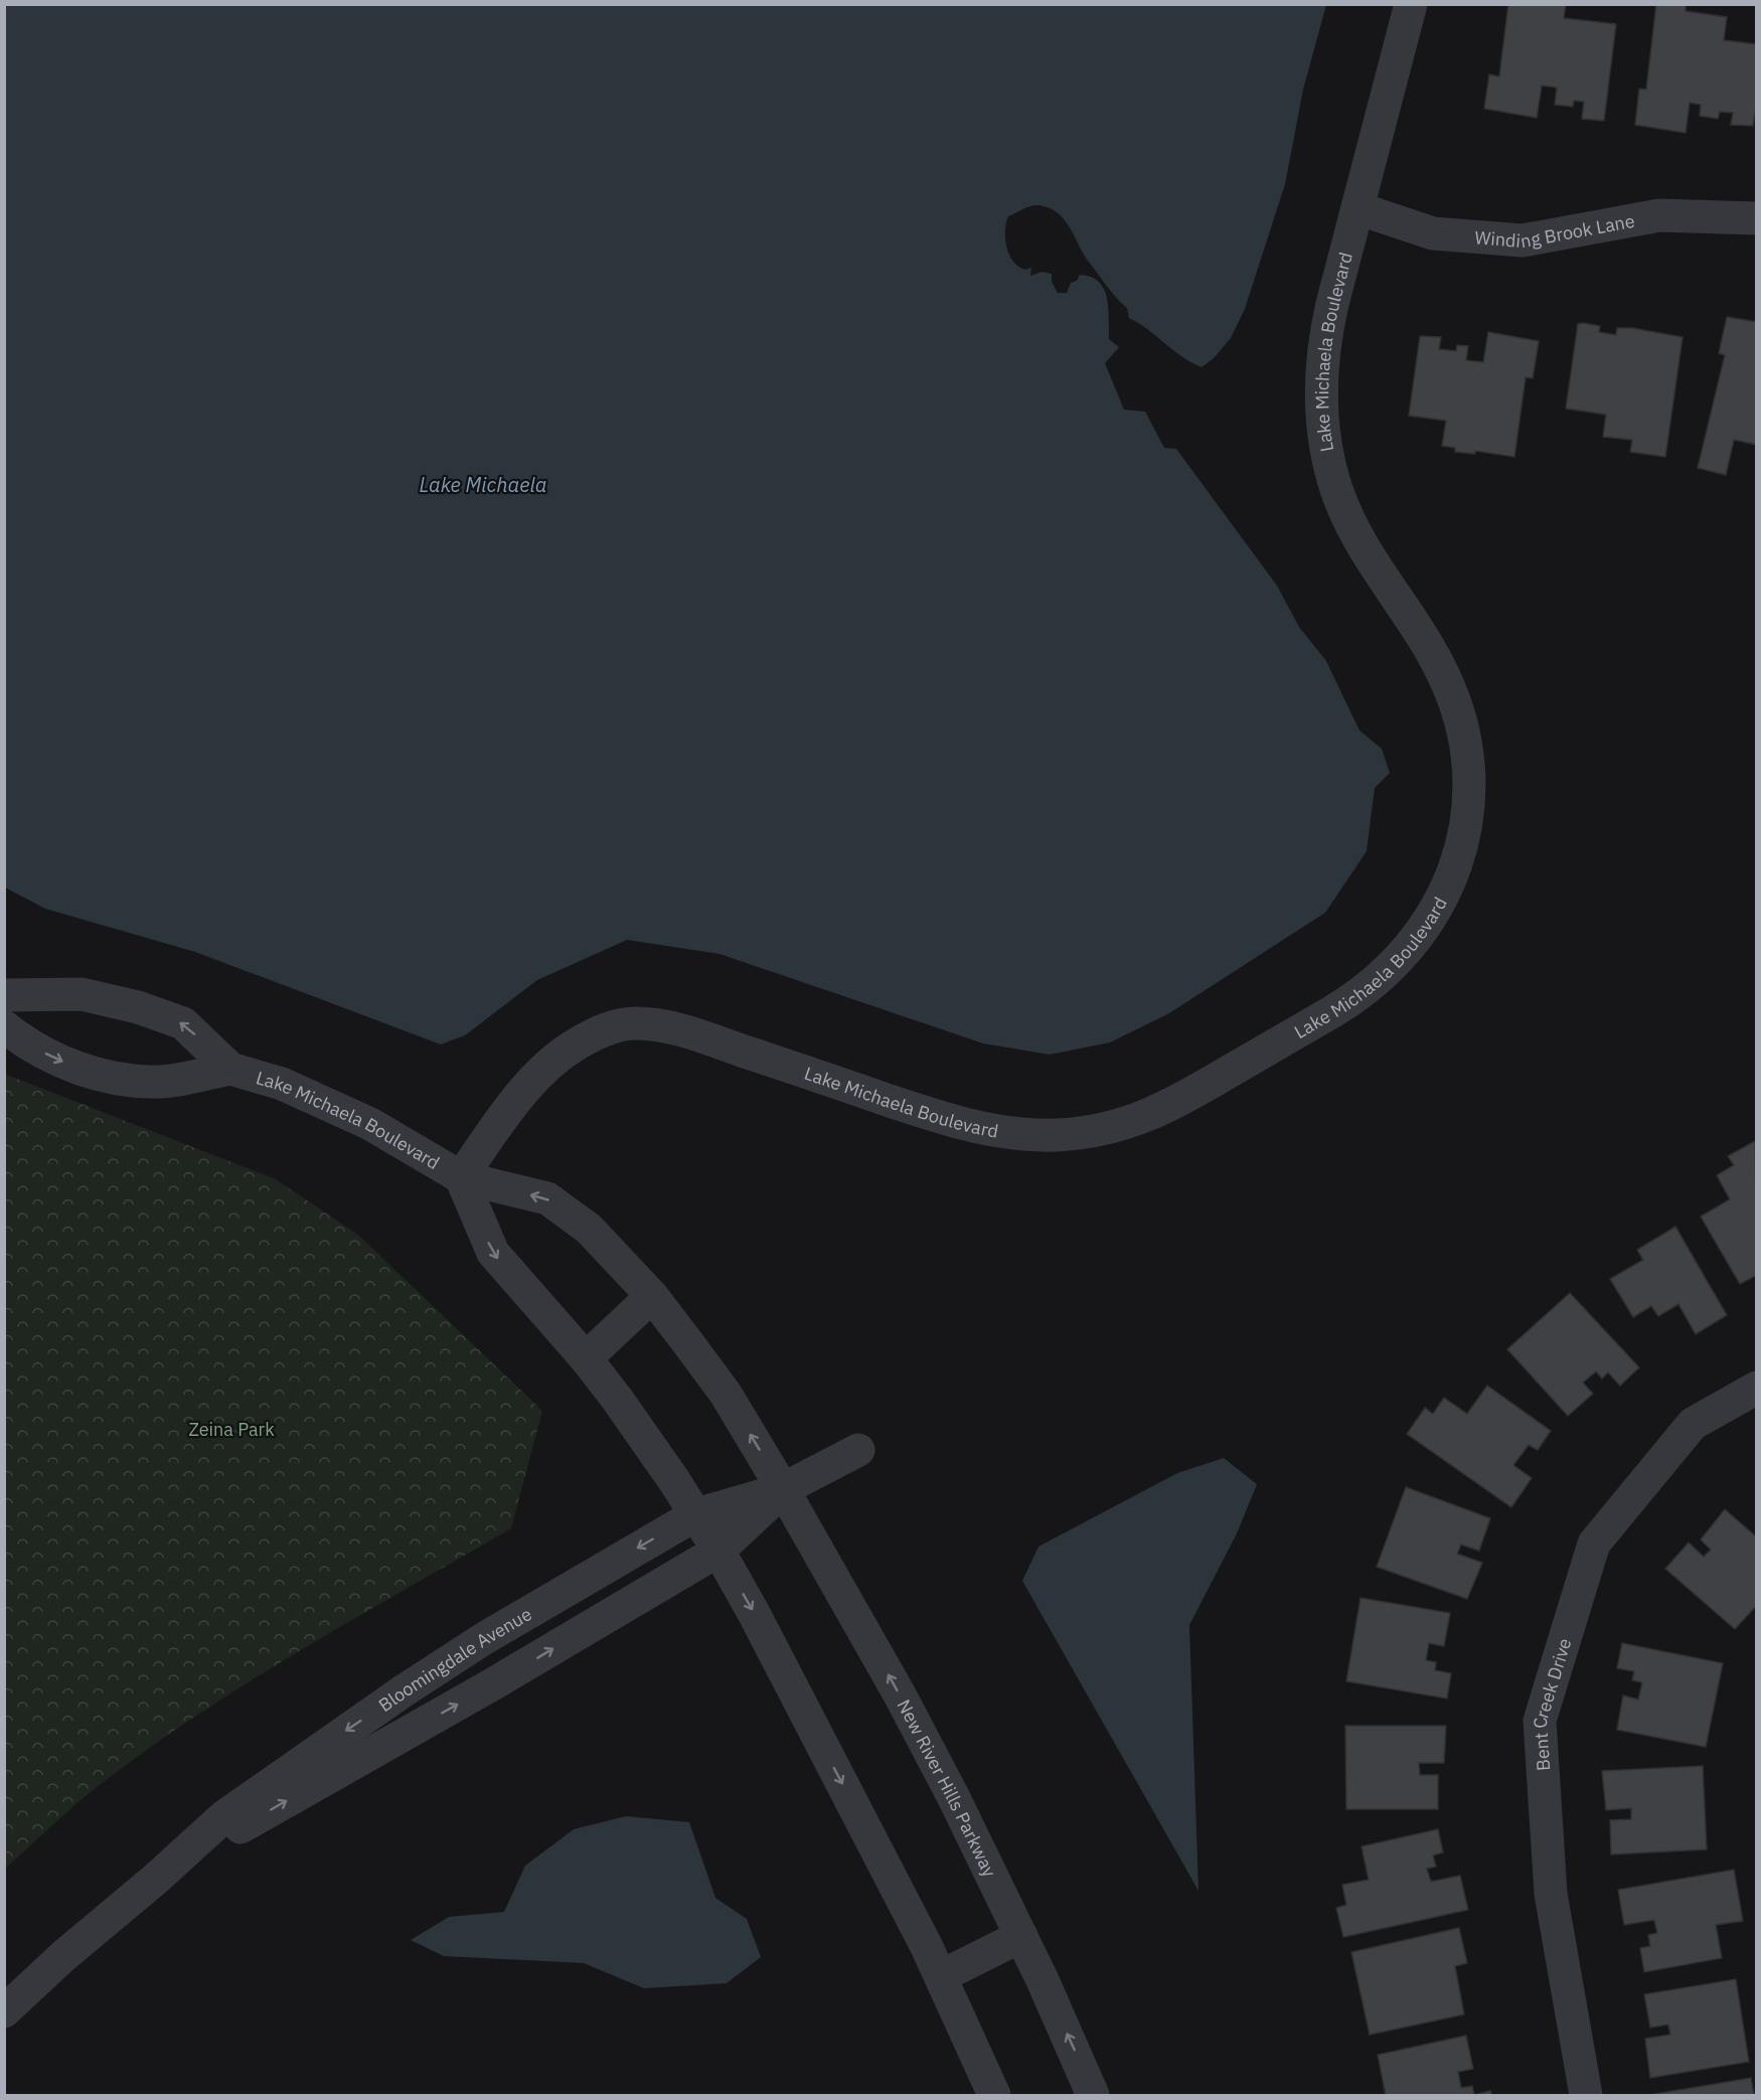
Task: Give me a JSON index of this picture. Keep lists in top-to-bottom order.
{
  "streets": {
    "street": [
      "Winding Brook Lane",
      "Lake Michaela Boulevard",
      "Bloomingdale Avenue",
      "Bent Creek Drive",
      "New River Hills Parkway"
    ]
  },
  "crossings": [
    ["Winding Brook Lane", "Lake Michaela Boulevard"],
    ["Lake Michaela Boulevard", "Bloomingdale Avenue"],
    ["Lake Michaela Boulevard", "New River Hills Parkway"],
    ["Bloomingdale Avenue", "New River Hills Parkway"]
  ],
  "water": ["Lake Michaela"],
  "parks": ["Zeina Park"]
}
